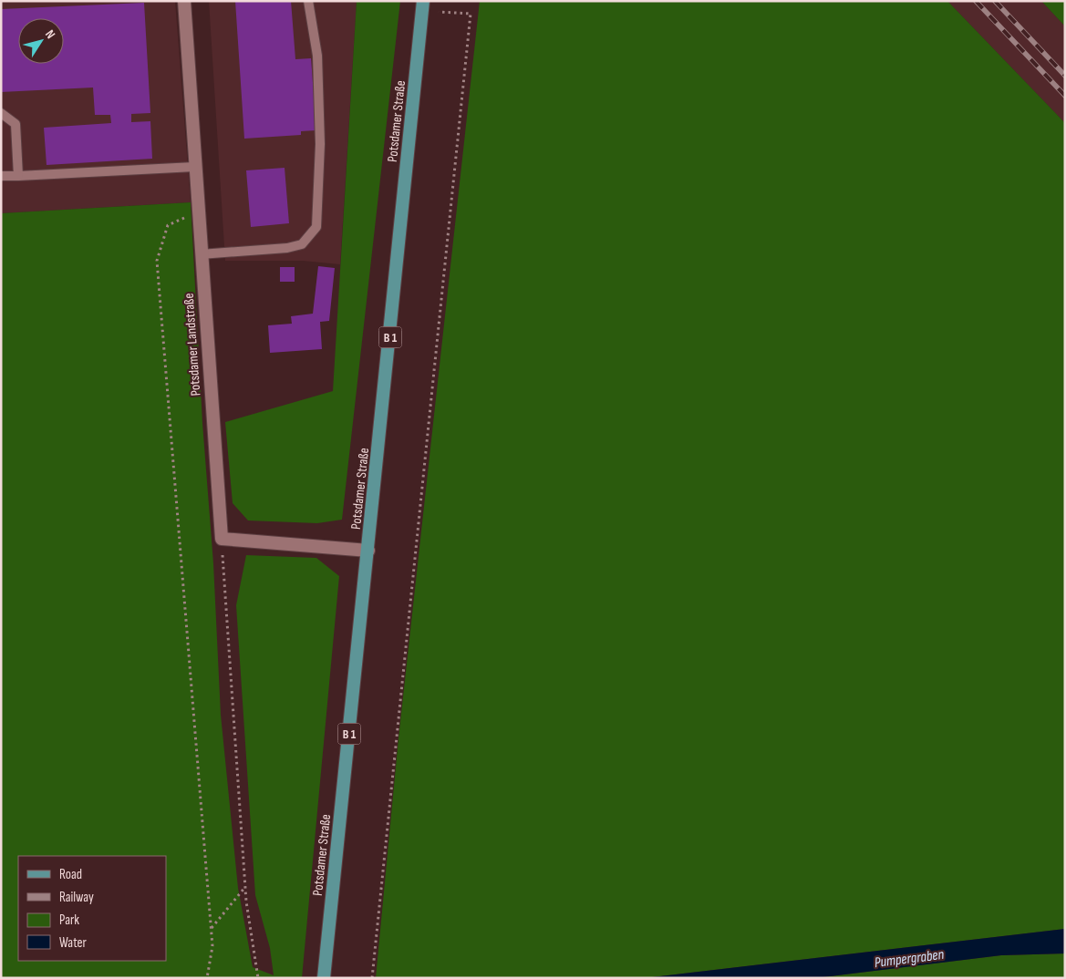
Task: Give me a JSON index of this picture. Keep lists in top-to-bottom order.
{
  "streets": {
    "main road": ["Potsdamer Straße", "B 1"],
    "street": ["Potsdamer Landstraße"]
  },
  "water": ["Pumpergraben"],
  "legend": [
    "Road",
    "Railway",
    "Park",
    "Water"
  ],
  "north": "top right"
}
